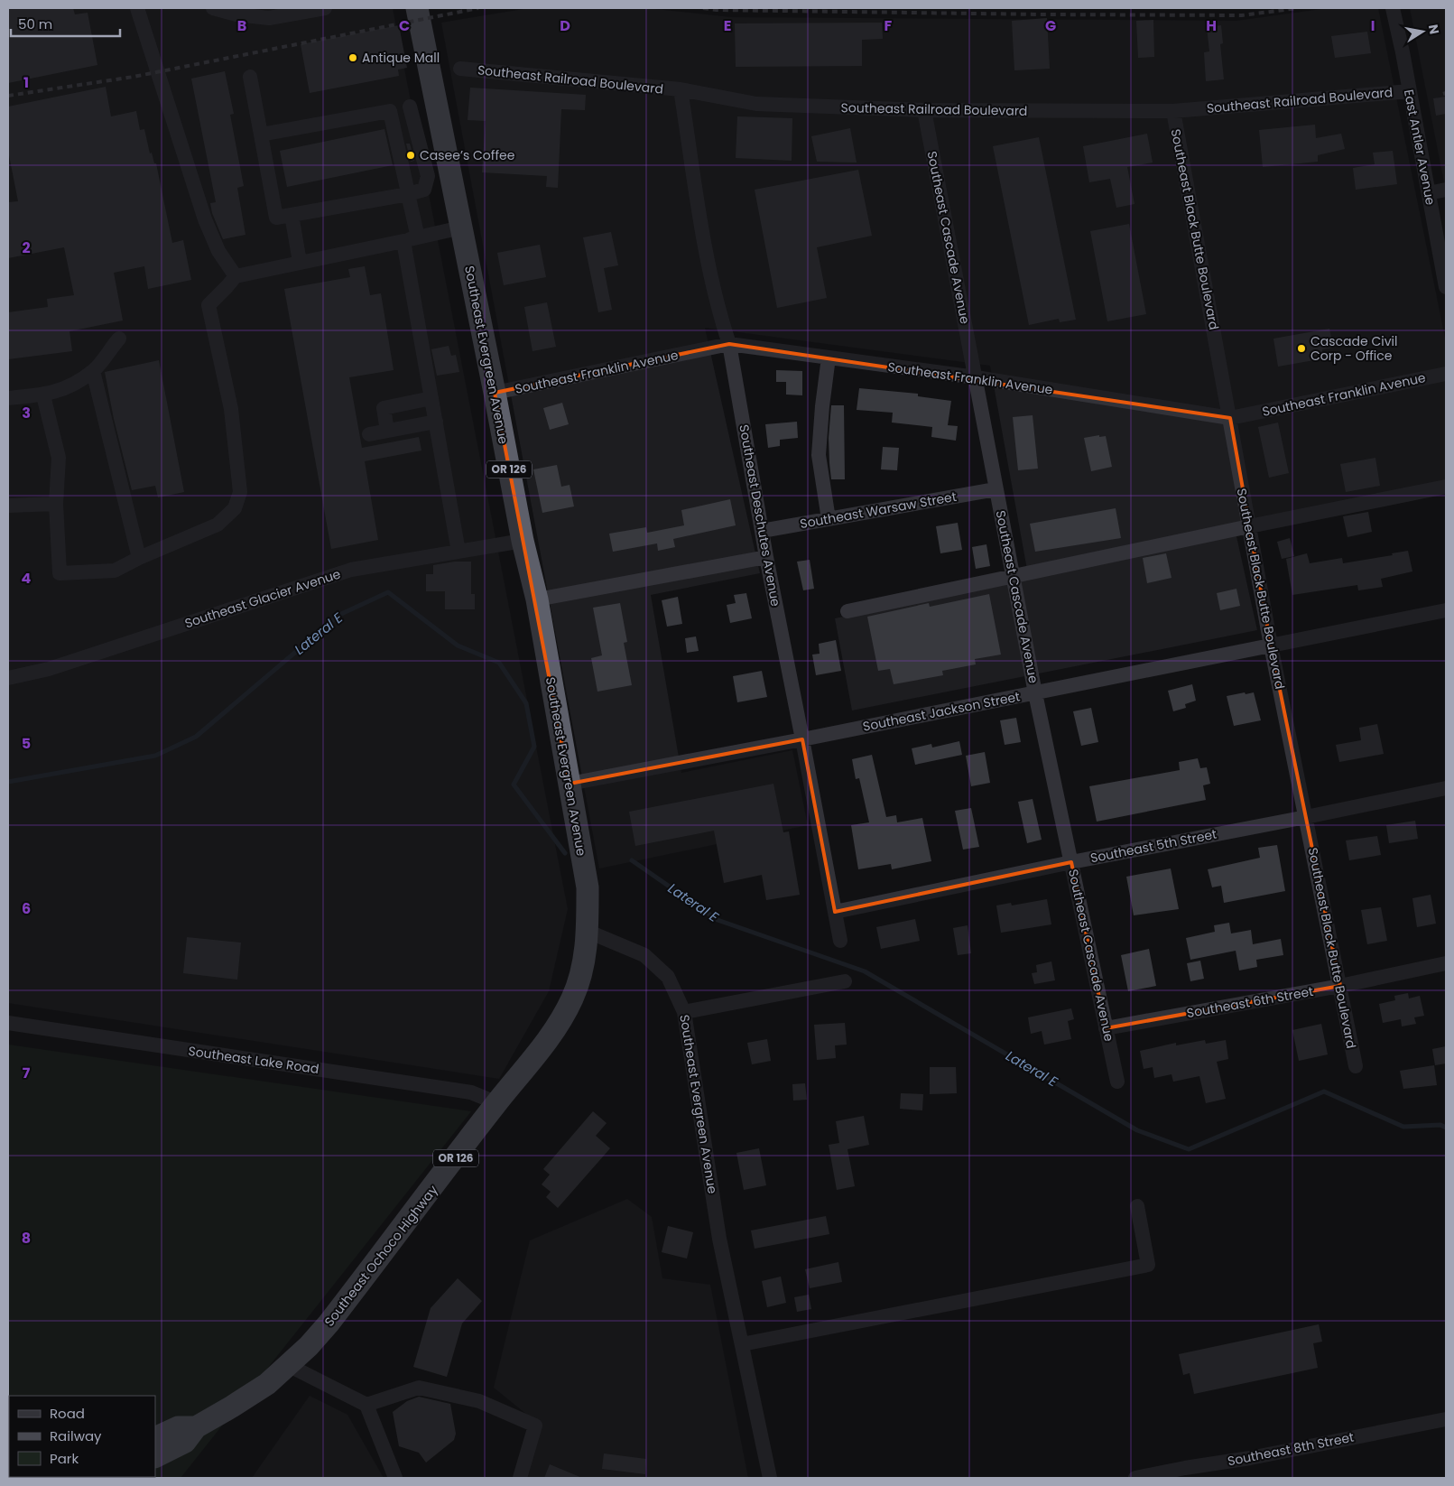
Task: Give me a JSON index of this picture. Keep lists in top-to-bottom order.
{
  "streets": {
    "highway": ["Southeast Evergreen Avenue", "OR 126", "Southeast Ochoco Highway"],
    "street": [
      "Southeast Railroad Boulevard",
      "East Antler Avenue",
      "Southeast Black Butte Boulevard",
      "Southeast Cascade Avenue",
      "Southeast Franklin Avenue",
      "Southeast Warsaw Street",
      "Southeast Deschutes Avenue",
      "Southeast Glacier Avenue",
      "Southeast Jackson Street",
      "Southeast 5th Street",
      "Southeast 6th Street",
      "Southeast Lake Road",
      "Southeast 8th Street"
    ]
  },
  "crossings": [
    ["Southeast Railroad Boulevard", "East Antler Avenue"],
    ["Southeast Railroad Boulevard", "Southeast Black Butte Boulevard"],
    ["Southeast Railroad Boulevard", "Southeast Cascade Avenue"],
    ["Southeast Railroad Boulevard", "Southeast Deschutes Avenue"],
    ["Southeast Black Butte Boulevard", "Southeast Franklin Avenue"],
    ["Southeast Black Butte Boulevard", "Southeast Jackson Street"],
    ["Southeast Black Butte Boulevard", "Southeast 5th Street"],
    ["Southeast Black Butte Boulevard", "Southeast 6th Street"],
    ["Southeast Cascade Avenue", "Southeast Franklin Avenue"],
    ["Southeast Cascade Avenue", "Southeast Warsaw Street"],
    ["Southeast Cascade Avenue", "Southeast Jackson Street"],
    ["Southeast Cascade Avenue", "Southeast 5th Street"],
    ["Southeast Cascade Avenue", "Southeast 6th Street"],
    ["Southeast Evergreen Avenue", "Southeast Franklin Avenue"],
    ["Southeast Evergreen Avenue", "Southeast Glacier Avenue"],
    ["Southeast Evergreen Avenue", "Southeast Jackson Street"],
    ["Southeast Evergreen Avenue", "Southeast Ochoco Highway"],
    ["Southeast Franklin Avenue", "Southeast Deschutes Avenue"],
    ["Southeast Warsaw Street", "Southeast Deschutes Avenue"],
    ["Southeast Deschutes Avenue", "Southeast Jackson Street"],
    ["Southeast Deschutes Avenue", "Southeast 5th Street"],
    ["Southeast Lake Road", "Southeast Ochoco Highway"]
  ],
  "water": ["Lateral E"],
  "places": ["Antique Mall", "Casee’s Coffee", "Cascade Civil Corp - Office"],
  "legend": ["Road", "Railway", "Park"],
  "scale_bar": "50 m",
  "north": "right",
  "grid": {
    "columns": [
      "B",
      "C",
      "D",
      "E",
      "F",
      "G",
      "H",
      "I"
    ],
    "rows": [
      "1",
      "2",
      "3",
      "4",
      "5",
      "6",
      "7",
      "8"
    ]
  }
}
